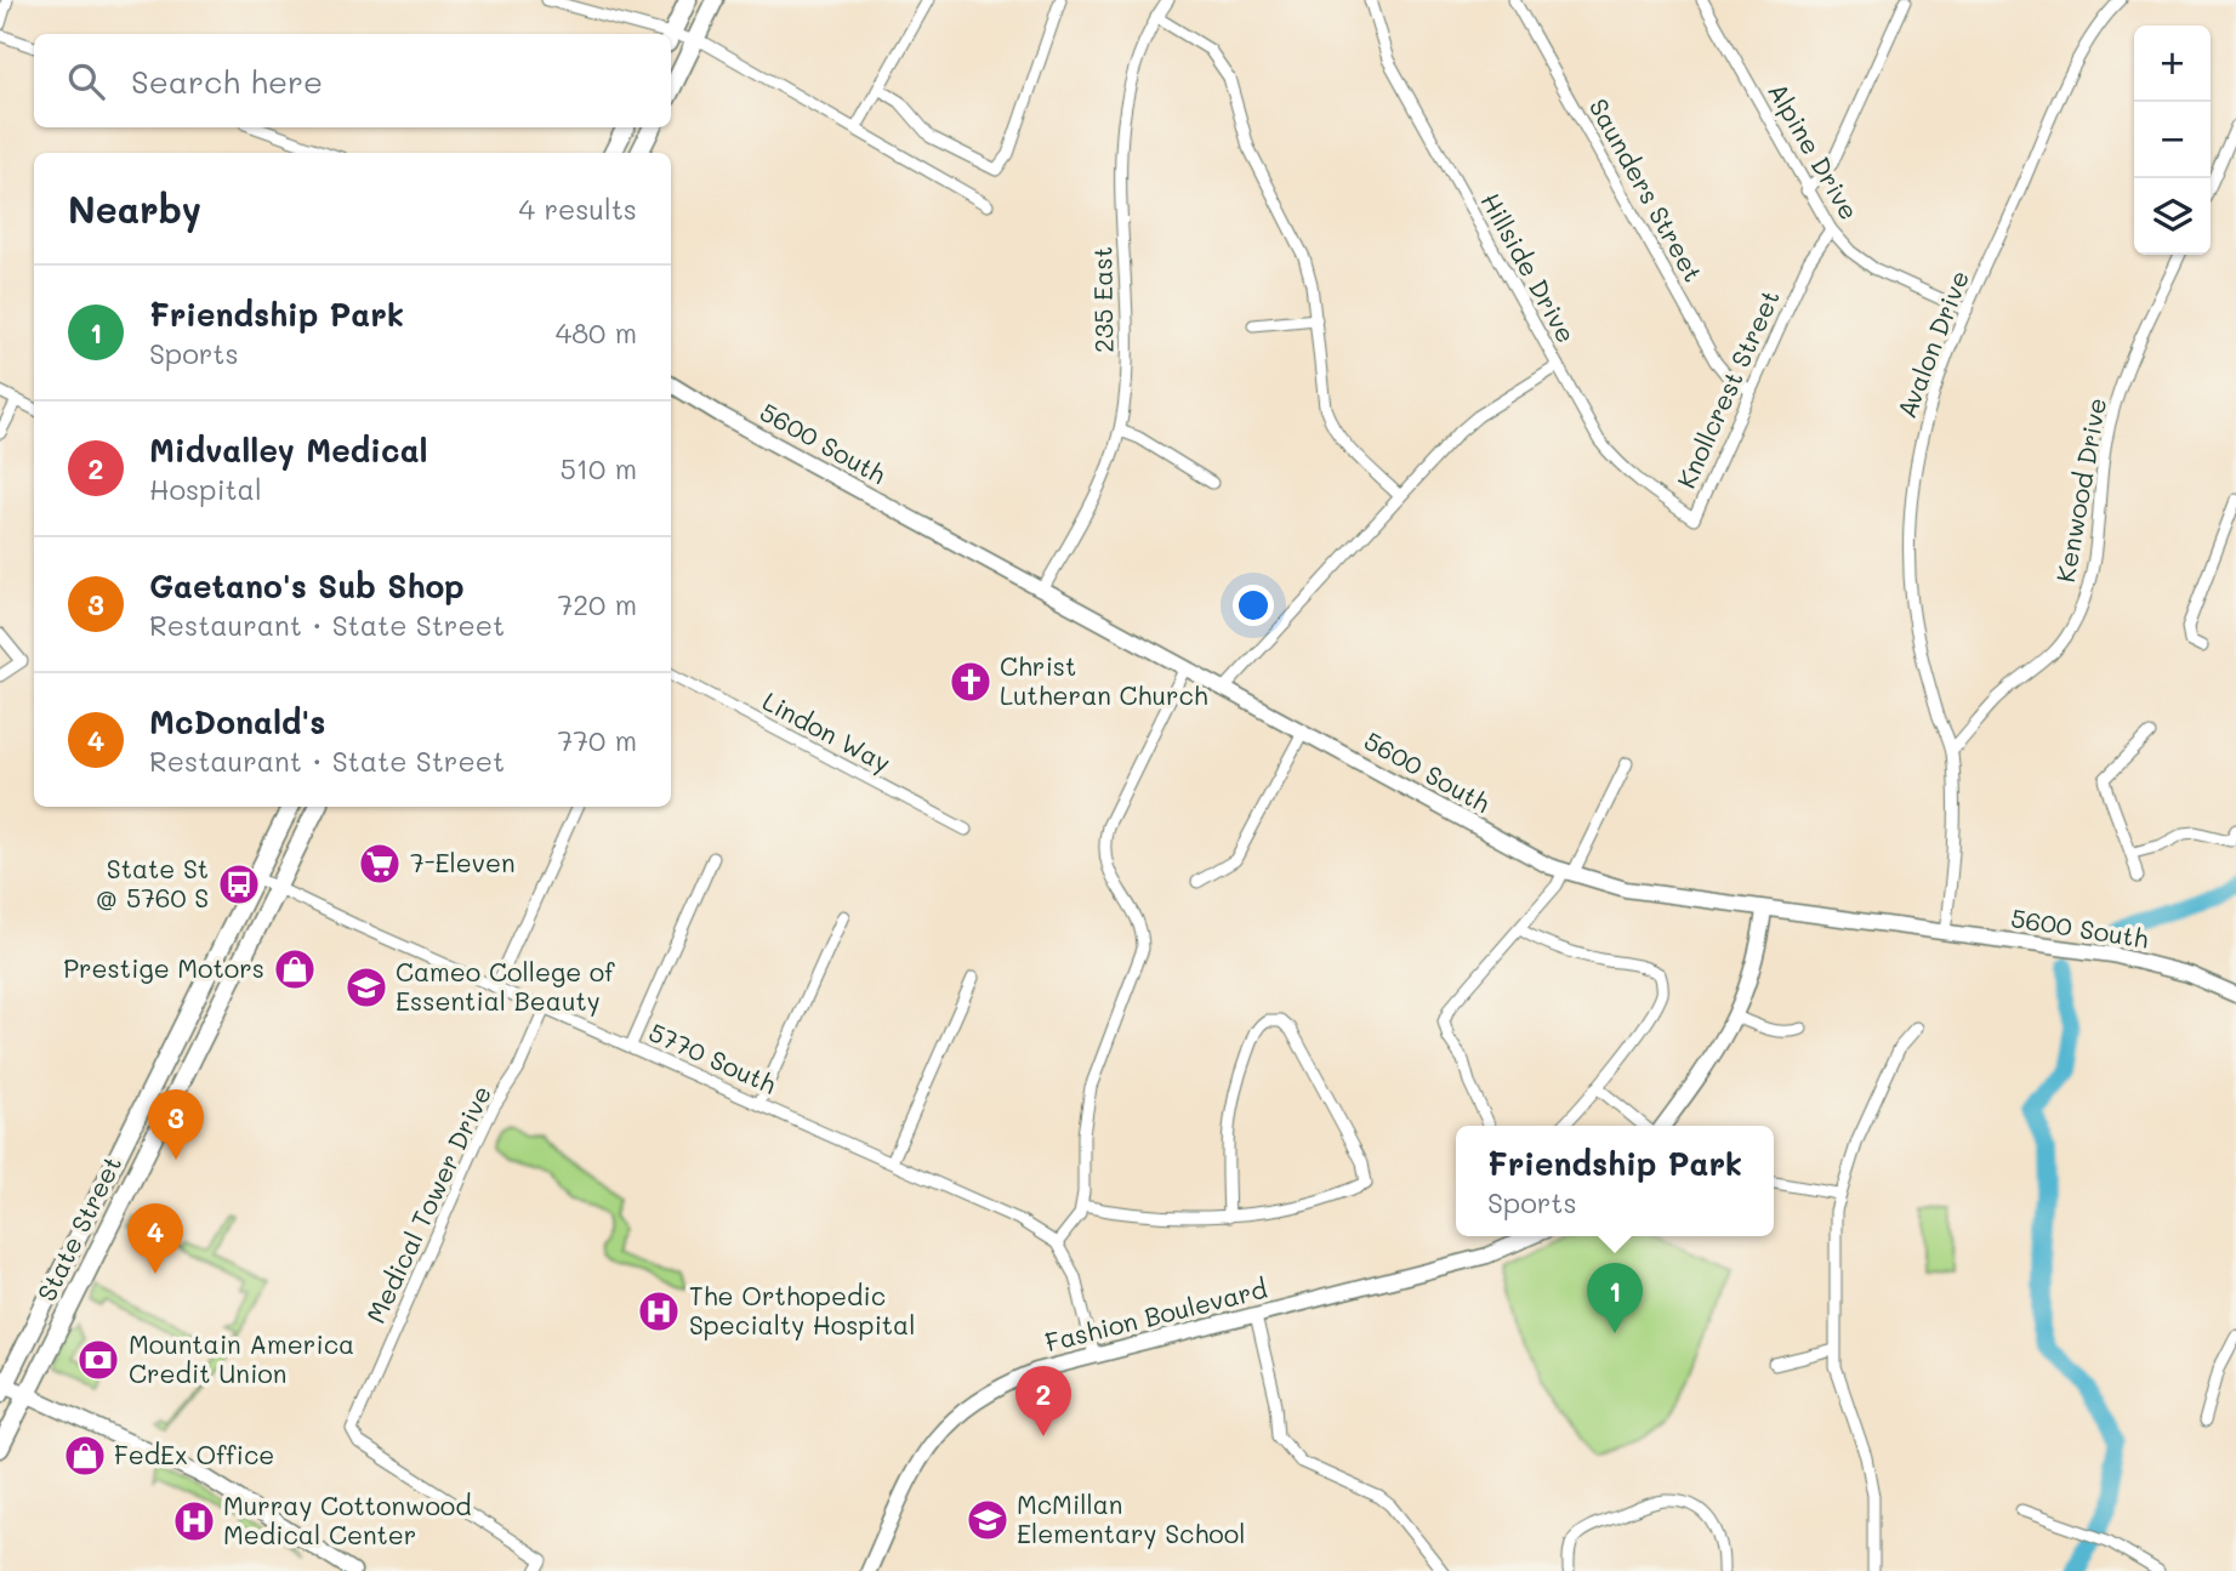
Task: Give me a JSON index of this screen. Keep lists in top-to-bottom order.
{
  "streets": {
    "main road": ["State Street"],
    "street": [
      "Alpine Drive",
      "Saunders Street",
      "Hillside Drive",
      "235 East",
      "Avalon Drive",
      "Knollcrest Street",
      "5600 South",
      "Kenwood Drive",
      "Lindon Way",
      "5770 South",
      "Medical Tower Drive",
      "Fashion Boulevard"
    ]
  },
  "crossings": [
    ["Alpine Drive", "Avalon Drive"],
    ["Alpine Drive", "Knollcrest Street"],
    ["Saunders Street", "Knollcrest Street"],
    ["Hillside Drive", "Knollcrest Street"],
    ["Hillside Drive", "5600 South"],
    ["235 East", "5600 South"],
    ["Avalon Drive", "5600 South"],
    ["Avalon Drive", "Kenwood Drive"],
    ["5770 South", "Medical Tower Drive"],
    ["5770 South", "State Street"]
  ],
  "places": {
    "church": ["Christ Lutheran Church"],
    "supermarket": ["7-Eleven"],
    "bus stop": ["State St @ 5760 S"],
    "shop": ["Prestige Motors", "FedEx Office"],
    "school or university": ["Cameo College of Essential Beauty", "McMillan Elementary School"],
    "hospital": ["The Orthopedic Specialty Hospital", "Murray Cottonwood Medical Center"],
    "bank": ["Mountain America Credit Union"]
  },
  "page": {
    "map_buttons": ["+", "−"],
    "search": "Search here",
    "heading": ["Nearby", "4 results"],
    "list": [
      {
        "mark": "1",
        "name": "Friendship Park",
        "note": "Sports",
        "value": "480 m"
      },
      {
        "mark": "2",
        "name": "Midvalley Medical",
        "note": "Hospital",
        "value": "510 m"
      },
      {
        "mark": "3",
        "name": "Gaetano's Sub Shop",
        "note": "Restaurant · State Street",
        "value": "720 m"
      },
      {
        "mark": "4",
        "name": "McDonald's",
        "note": "Restaurant · State Street",
        "value": "770 m"
      }
    ],
    "pins": [
      "3",
      "4",
      "1",
      "2"
    ],
    "popup": ["Friendship Park", "Sports"]
  }
}
